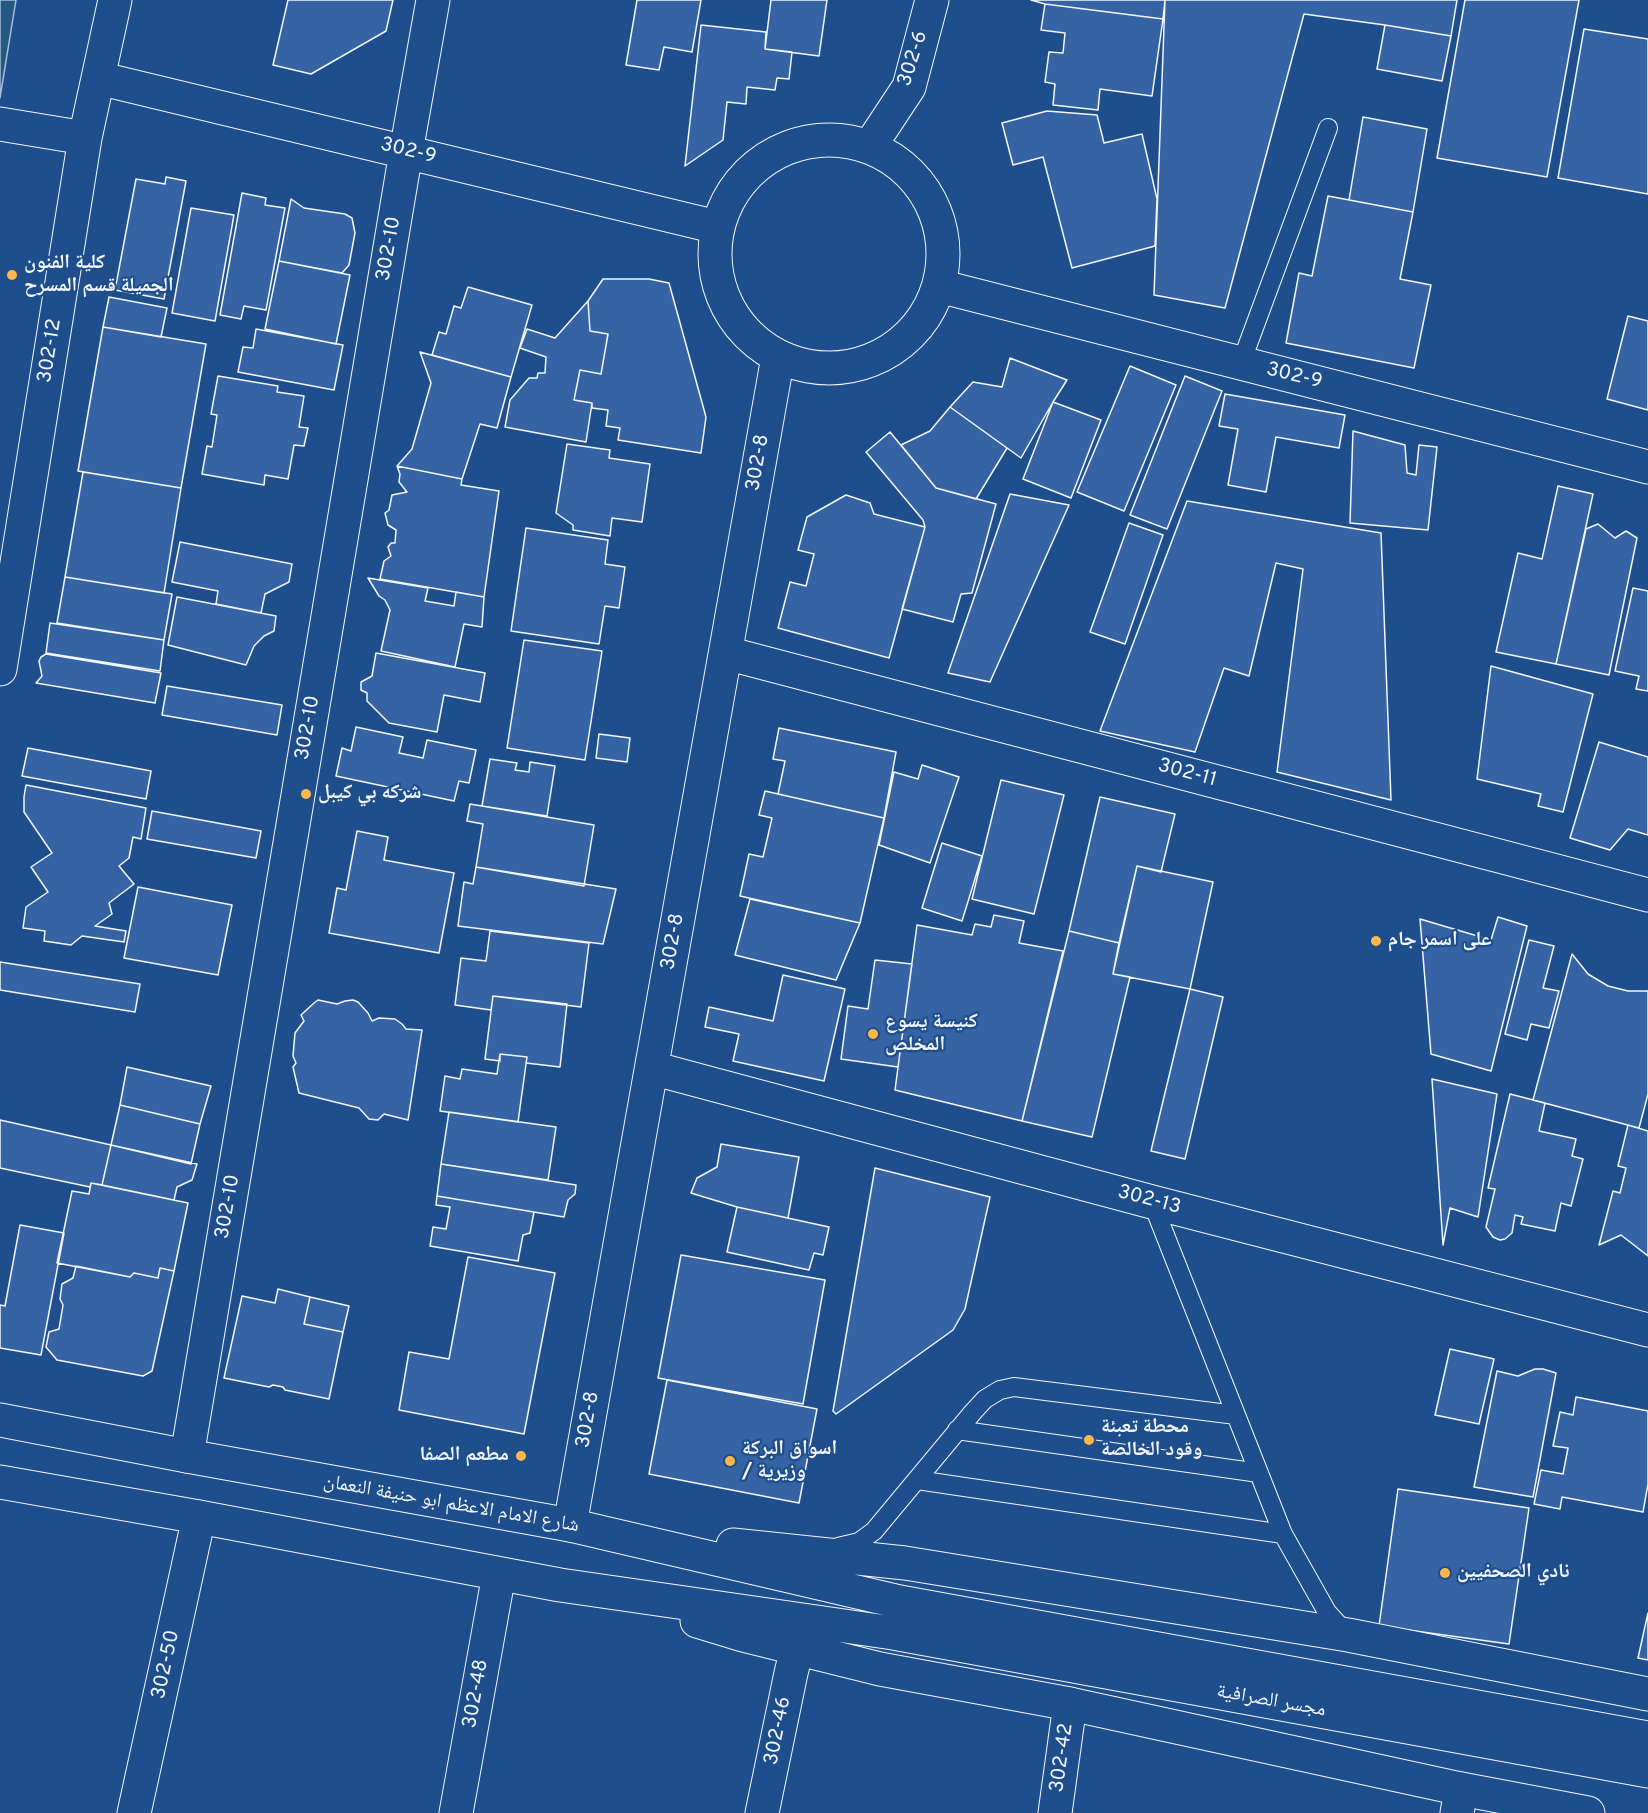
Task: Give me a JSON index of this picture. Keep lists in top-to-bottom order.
{
  "streets": {
    "street": [
      "302-6",
      "302-9",
      "302-10",
      "302-12",
      "302-8",
      "302-11",
      "302-13",
      "شارع الامام الاعظم ابو حنيفة النعمان",
      "302-50",
      "302-48",
      "مجسر الصرافية",
      "302-46",
      "302-42"
    ]
  },
  "crossings": [
    ["302-9", "302-10"],
    ["302-9", "302-12"],
    ["302-10", "شارع الامام الاعظم ابو حنيفة النعمان"],
    ["302-8", "302-11"],
    ["302-8", "302-13"],
    ["302-8", "شارع الامام الاعظم ابو حنيفة النعمان"],
    ["شارع الامام الاعظم ابو حنيفة النعمان", "مجسر الصرافية"]
  ],
  "places": [
    "كلية الفنون الجميلة قسم المسرح",
    "شركه بي كيبل",
    "علی اسمر جام",
    "كنيسة يسوع المخلص",
    "محطة تعبئة وقود الخالصة",
    "مطعم الصفا",
    "اسواق البركة / وزيرية",
    "نادي الصحفيين"
  ]
}
